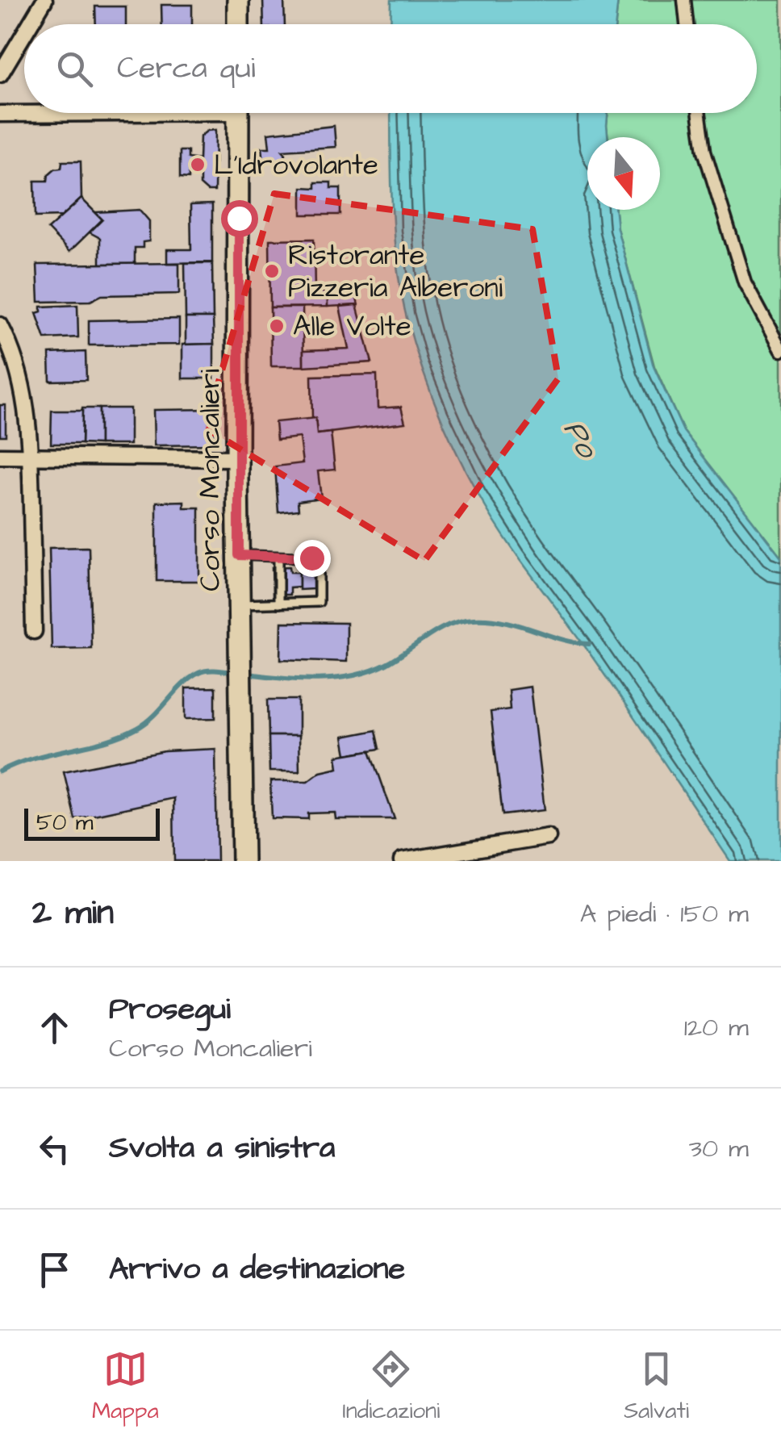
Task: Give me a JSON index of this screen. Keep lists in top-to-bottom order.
{
  "streets": {
    "main road": ["Corso Moncalieri"]
  },
  "water": ["Po"],
  "places": ["L'Idrovolante", "Ristorante Pizzeria Alberoni", "Alle Volte"],
  "scale_bar": "50 m",
  "north": "bottom",
  "page": {
    "search": "Cerca qui",
    "scale": "50 m",
    "heading": ["2 min", "A piedi · 150 m"],
    "list": [
      ["Prosegui", "Corso Moncalieri", "120 m"],
      ["Svolta a sinistra", "30 m"],
      "Arrivo a destinazione"
    ],
    "nav": ["Mappa", "Indicazioni", "Salvati"]
  }
}
